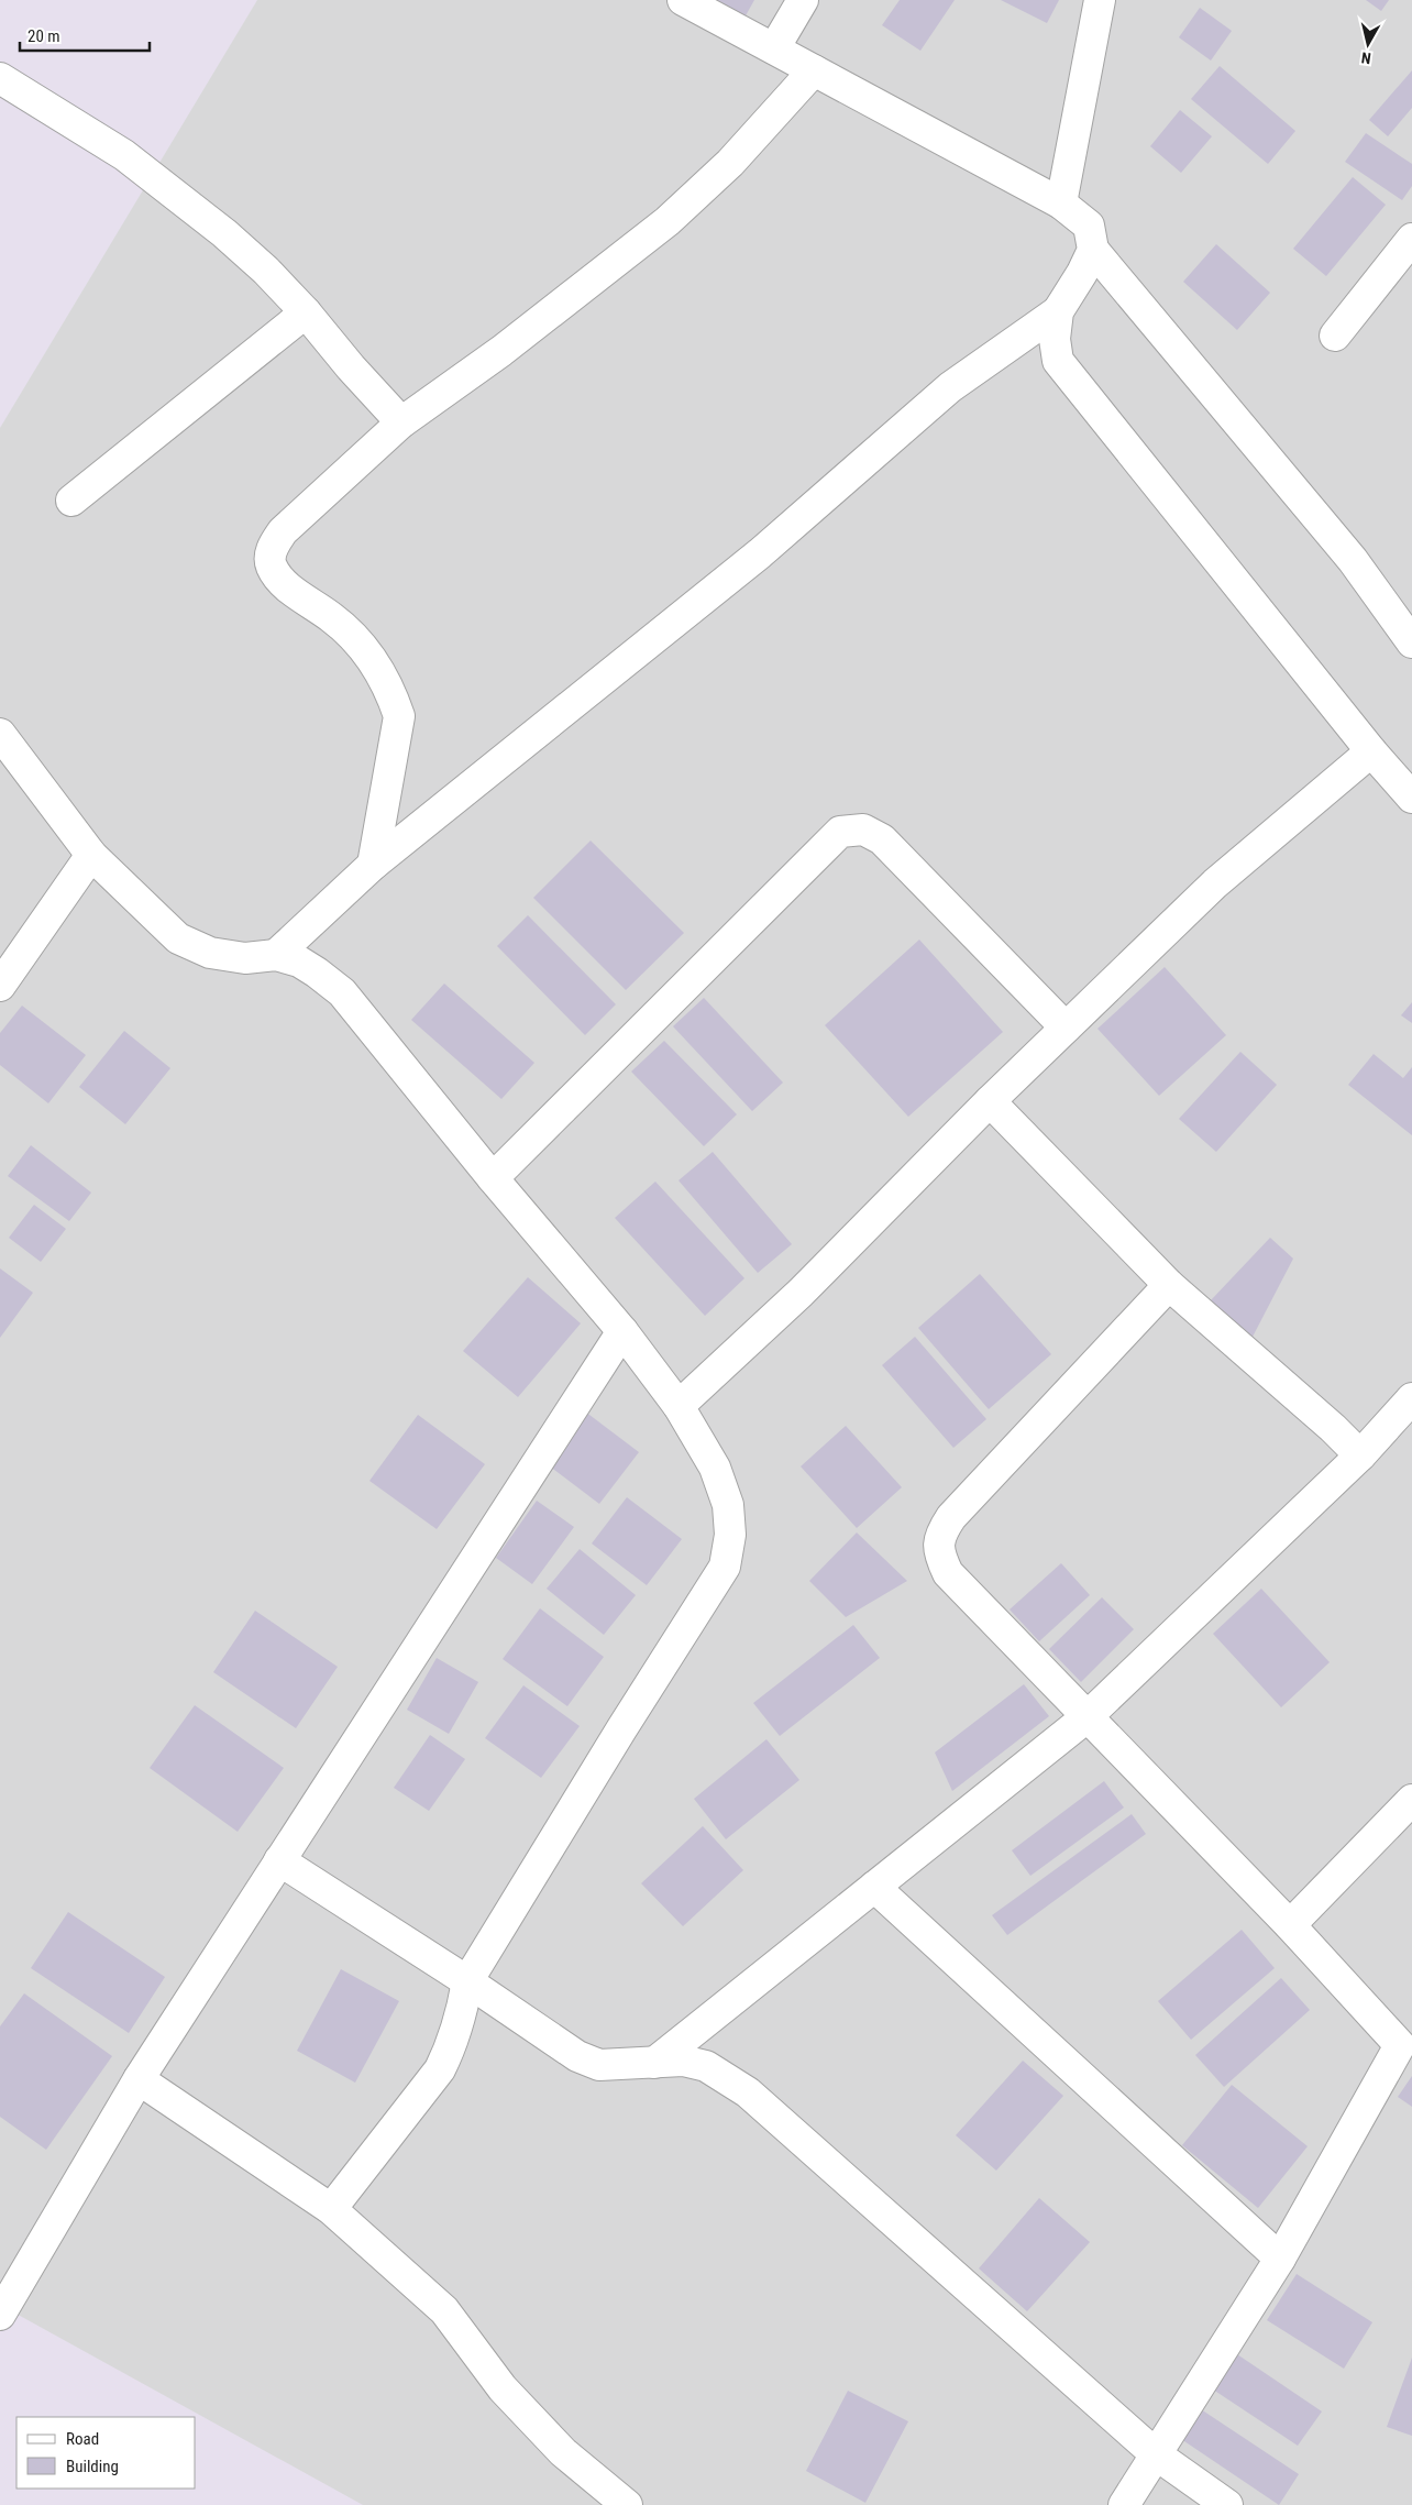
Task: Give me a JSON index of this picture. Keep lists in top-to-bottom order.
{
  "legend": ["Road", "Building"],
  "scale_bar": "20 m",
  "north": "bottom"
}
